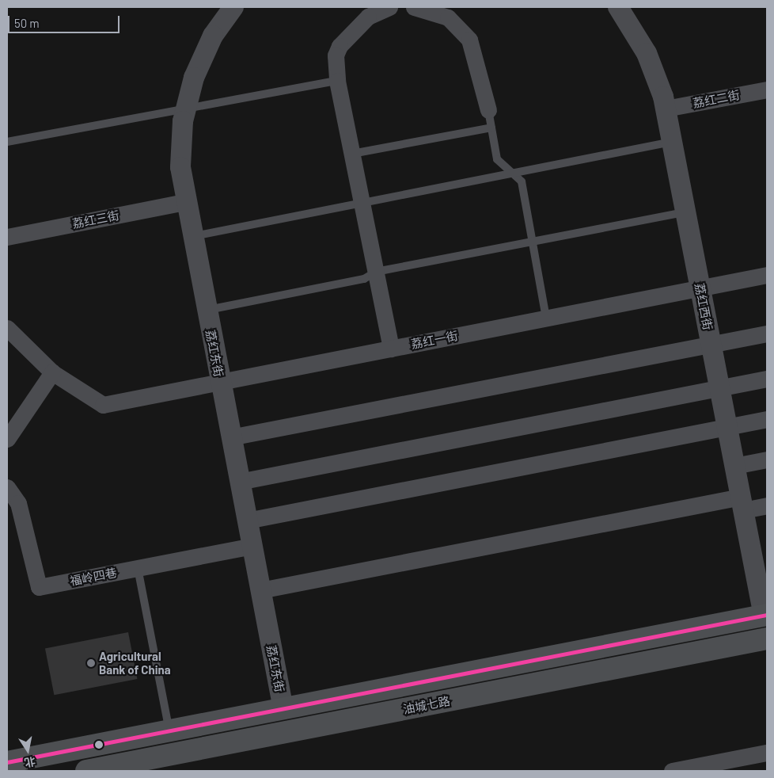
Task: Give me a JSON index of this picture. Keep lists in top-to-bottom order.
{
  "streets": {
    "main road": ["油城七路"],
    "street": [
      "荔红二街",
      "荔红三街",
      "荔红西街",
      "荔红一街",
      "荔红东街",
      "福岭四巷"
    ]
  },
  "crossings": [
    ["荔红二街", "荔红西街"],
    ["荔红三街", "荔红东街"],
    ["荔红西街", "荔红一街"],
    ["荔红西街", "油城七路"],
    ["荔红一街", "荔红东街"],
    ["荔红东街", "福岭四巷"],
    ["荔红东街", "油城七路"]
  ],
  "places": ["Agricultural Bank of China"],
  "scale_bar": "50 m",
  "north": "bottom"
}
